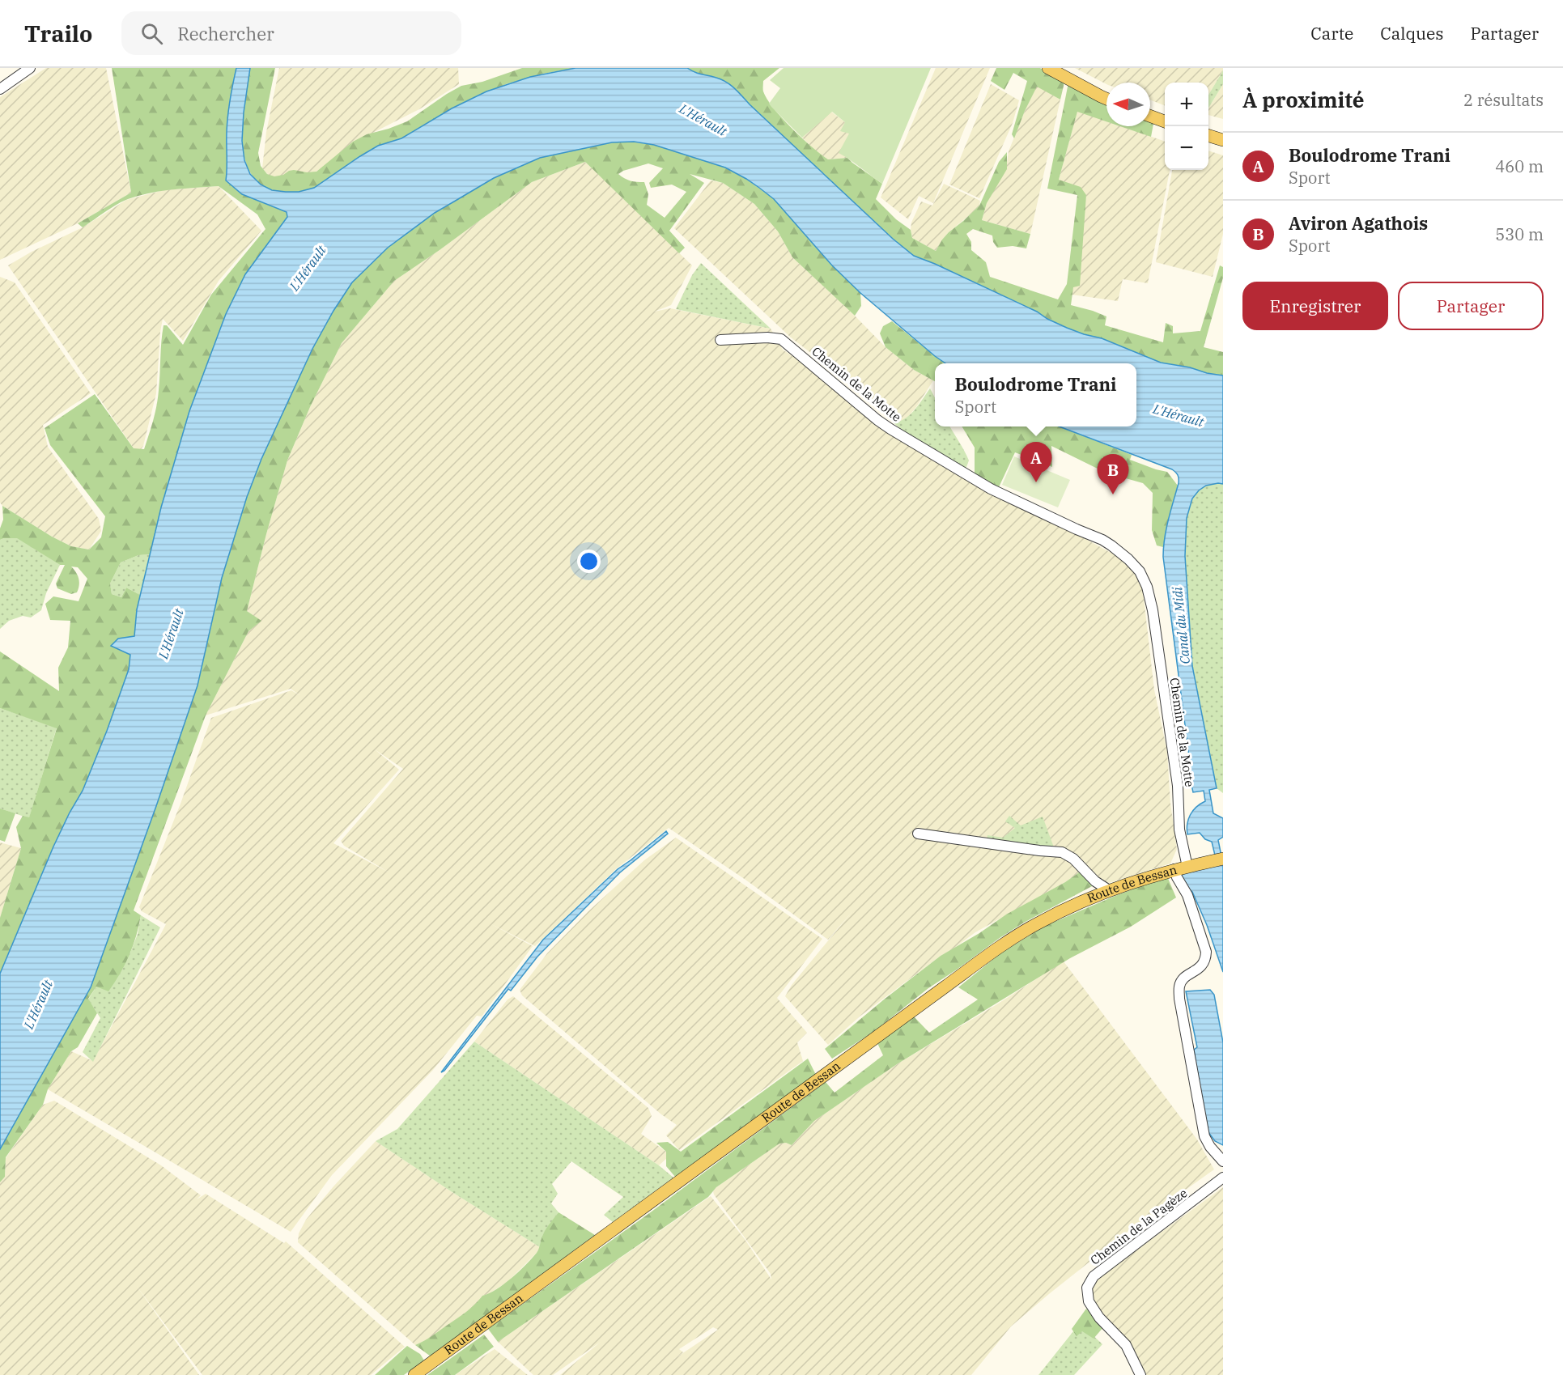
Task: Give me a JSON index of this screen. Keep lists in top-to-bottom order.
{
  "streets": {
    "main road": ["Route de Bessan"],
    "street": ["Chemin de la Motte", "Chemin de la Pagèze"]
  },
  "crossings": [
    ["Chemin de la Motte", "Route de Bessan"]
  ],
  "water": ["L'Hérault", "Canal du Midi"],
  "north": "left",
  "page": {
    "header": "Trailo",
    "search": "Rechercher",
    "nav": ["Carte", "Calques", "Partager"],
    "heading": ["À proximité", "2 résultats"],
    "map_buttons": ["+", "−"],
    "list": [
      {
        "mark": "A",
        "name": "Boulodrome Trani",
        "note": "Sport",
        "value": "460 m"
      },
      {
        "mark": "B",
        "name": "Aviron Agathois",
        "note": "Sport",
        "value": "530 m"
      }
    ],
    "buttons": ["Enregistrer", "Partager"],
    "popup": ["Boulodrome Trani", "Sport"],
    "pins": ["A", "B"]
  }
}
